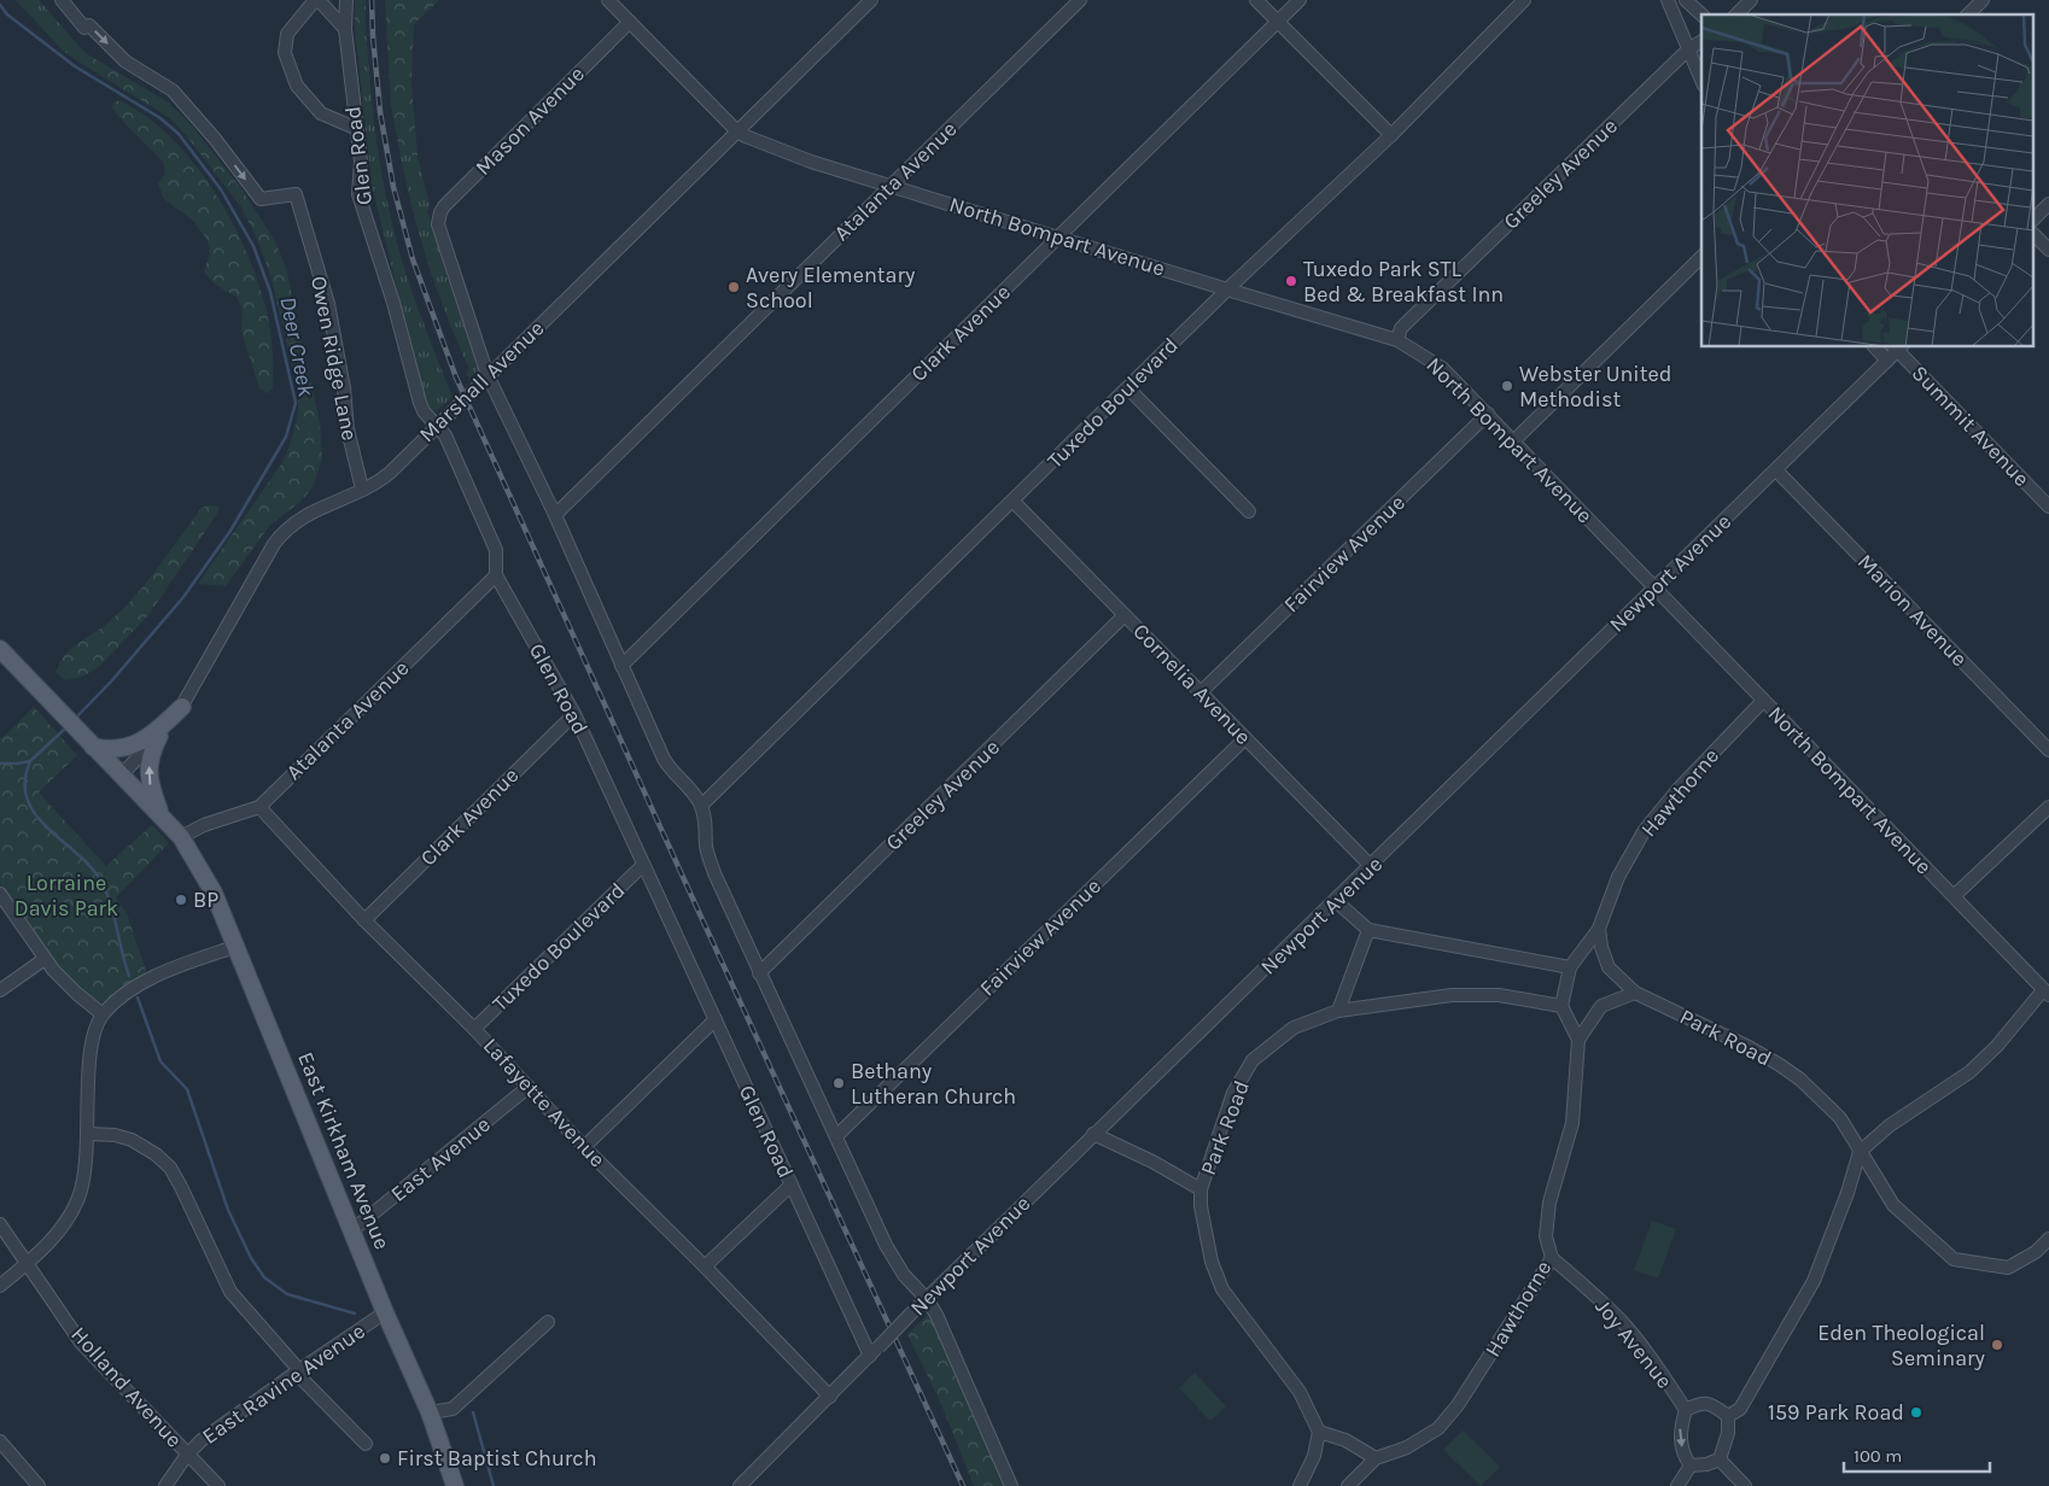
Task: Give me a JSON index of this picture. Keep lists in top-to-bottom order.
{
  "streets": {
    "main road": ["East Kirkham Avenue"],
    "street": [
      "Mason Avenue",
      "Glen Road",
      "Greeley Avenue",
      "Atalanta Avenue",
      "North Bompart Avenue",
      "Clark Avenue",
      "Owen Ridge Lane",
      "Marshall Avenue",
      "Tuxedo Boulevard",
      "Summit Avenue",
      "Fairview Avenue",
      "Newport Avenue",
      "Marion Avenue",
      "Cornelia Avenue",
      "Hawthorne",
      "Park Road",
      "Lafayette Avenue",
      "East Avenue",
      "Joy Avenue",
      "East Ravine Avenue",
      "Holland Avenue"
    ]
  },
  "crossings": [
    ["Mason Avenue", "North Bompart Avenue"],
    ["Mason Avenue", "Marshall Avenue"],
    ["Glen Road", "Atalanta Avenue"],
    ["Glen Road", "Clark Avenue"],
    ["Glen Road", "Marshall Avenue"],
    ["Glen Road", "Tuxedo Boulevard"],
    ["Glen Road", "Newport Avenue"],
    ["Greeley Avenue", "North Bompart Avenue"],
    ["Greeley Avenue", "Cornelia Avenue"],
    ["Atalanta Avenue", "North Bompart Avenue"],
    ["Atalanta Avenue", "Lafayette Avenue"],
    ["Atalanta Avenue", "East Kirkham Avenue"],
    ["North Bompart Avenue", "Clark Avenue"],
    ["North Bompart Avenue", "Marshall Avenue"],
    ["North Bompart Avenue", "Tuxedo Boulevard"],
    ["North Bompart Avenue", "Fairview Avenue"],
    ["North Bompart Avenue", "Newport Avenue"],
    ["North Bompart Avenue", "Hawthorne"],
    ["Clark Avenue", "Lafayette Avenue"],
    ["Owen Ridge Lane", "Marshall Avenue"],
    ["Marshall Avenue", "East Kirkham Avenue"],
    ["Tuxedo Boulevard", "Cornelia Avenue"],
    ["Tuxedo Boulevard", "Lafayette Avenue"],
    ["Summit Avenue", "Newport Avenue"],
    ["Fairview Avenue", "Cornelia Avenue"],
    ["Newport Avenue", "Marion Avenue"],
    ["Newport Avenue", "Cornelia Avenue"],
    ["Newport Avenue", "Lafayette Avenue"],
    ["Hawthorne", "Park Road"],
    ["Hawthorne", "Joy Avenue"],
    ["Lafayette Avenue", "East Avenue"],
    ["East Kirkham Avenue", "East Avenue"],
    ["East Kirkham Avenue", "East Ravine Avenue"],
    ["East Ravine Avenue", "Holland Avenue"]
  ],
  "one_way": ["Owen Ridge Lane"],
  "water": ["Deer Creek"],
  "parks": ["Lorraine Davis Park"],
  "places": [
    "Tuxedo Park STL Bed & Breakfast Inn",
    "Avery Elementary School",
    "Webster United Methodist",
    "BP",
    "Bethany Lutheran Church",
    "Eden Theological Seminary",
    "159 Park Road",
    "First Baptist Church"
  ],
  "scale_bar": "100 m"
}
